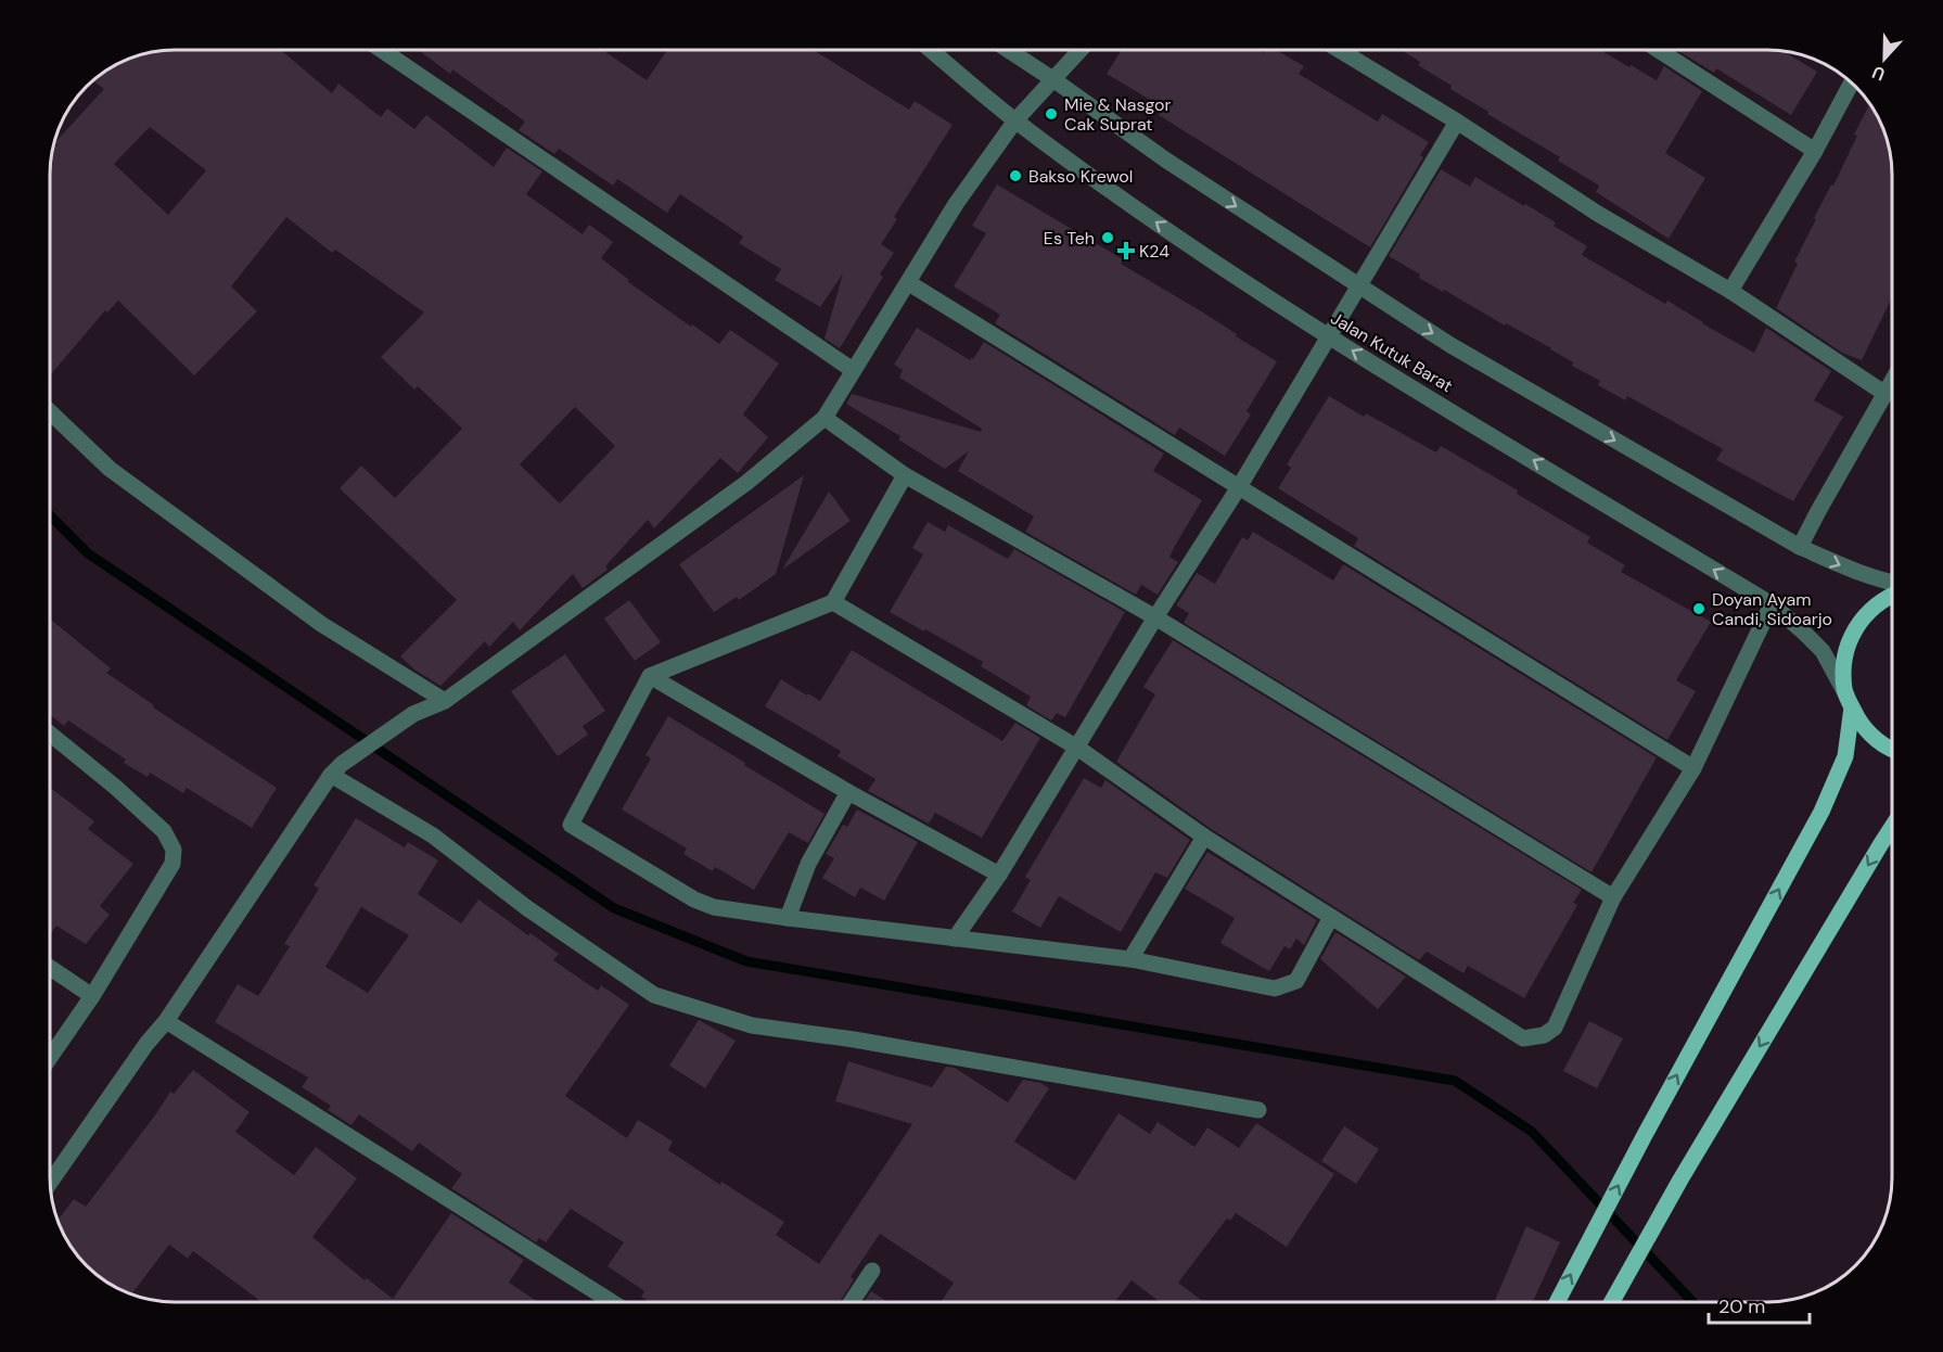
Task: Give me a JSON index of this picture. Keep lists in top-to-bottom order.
{
  "streets": {
    "street": ["Jalan Kutuk Barat"]
  },
  "places": {
    "other": [
      "Mie & Nasgor Cak Suprat",
      "Bakso Krewol",
      "Es Teh",
      "Doyan Ayam Candi, Sidoarjo"
    ],
    "health": ["K24"]
  },
  "scale_bar": "20 m",
  "north": "bottom"
}
